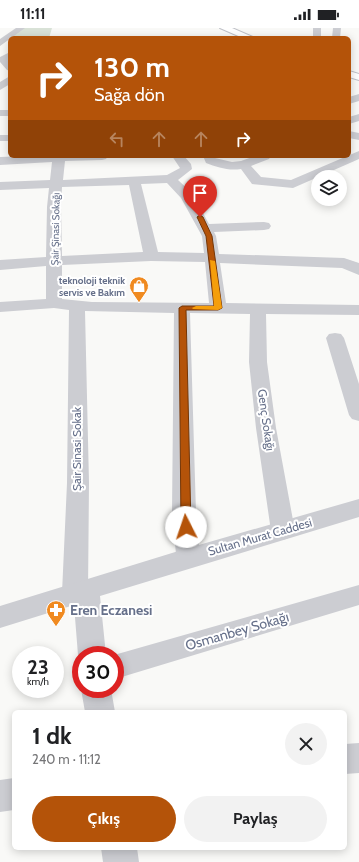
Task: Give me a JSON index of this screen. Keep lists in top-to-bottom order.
{
  "streets": {
    "street": [
      "Şair Şinasi Sokağı",
      "Genç Sokağı",
      "Şair Sinasi Sokak",
      "Sultan Murat Caddesi",
      "Osmanbey Sokağı"
    ]
  },
  "crossings": [
    ["Şair Şinasi Sokağı", "Şair Sinasi Sokak"],
    ["Genç Sokağı", "Sultan Murat Caddesi"],
    ["Şair Sinasi Sokak", "Sultan Murat Caddesi"]
  ],
  "places": {
    "shop": ["teknoloji teknik servis ve Bakım"],
    "pharmacy": ["Eren Eczanesi"]
  },
  "page": {
    "status": "11:11",
    "turn": ["130 m", "Sağa dön"],
    "speed": "23 km/h",
    "limit": "30",
    "heading": ["1 dk", "240 m · 11:12"],
    "buttons": ["Çıkış", "Paylaş"]
  }
}
